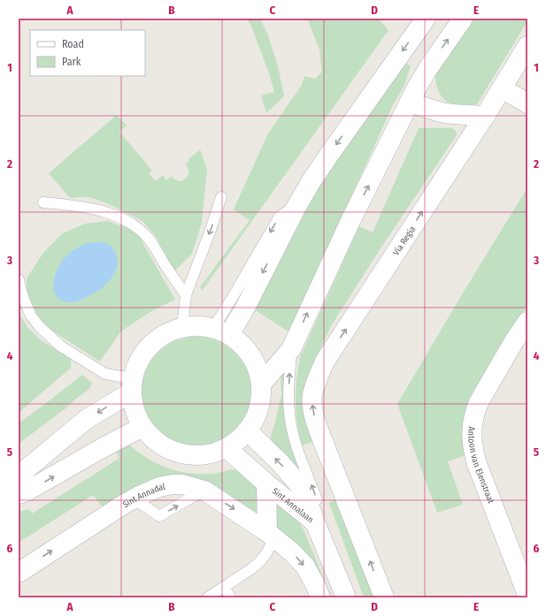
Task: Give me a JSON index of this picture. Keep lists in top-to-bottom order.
{
  "streets": {
    "street": [
      "Via Regia",
      "Antoon van Elenstraat",
      "Sint Annadal",
      "Sint Annalaan"
    ]
  },
  "legend": ["Road", "Park"],
  "grid": {
    "columns": [
      "A",
      "B",
      "C",
      "D",
      "E"
    ],
    "rows": [
      "1",
      "2",
      "3",
      "4",
      "5",
      "6"
    ]
  }
}
